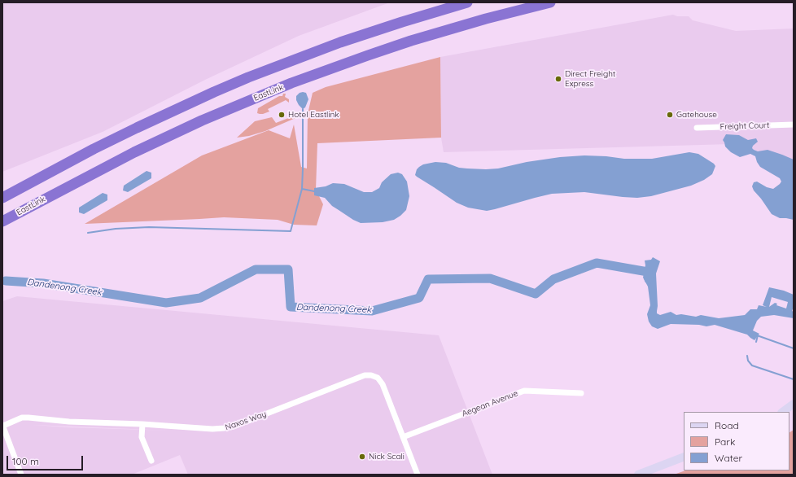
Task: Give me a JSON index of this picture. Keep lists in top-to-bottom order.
{
  "streets": {
    "highway": ["EastLink"],
    "street": ["Freight Court", "Aegean Avenue", "Naxos Way"]
  },
  "crossings": [
    ["Aegean Avenue", "Naxos Way"]
  ],
  "water": ["Dandenong Creek"],
  "places": [
    "Direct Freight Express",
    "Hotel Eastlink",
    "Gatehouse",
    "Nick Scali"
  ],
  "legend": ["Road", "Park", "Water"],
  "scale_bar": "100 m"
}
